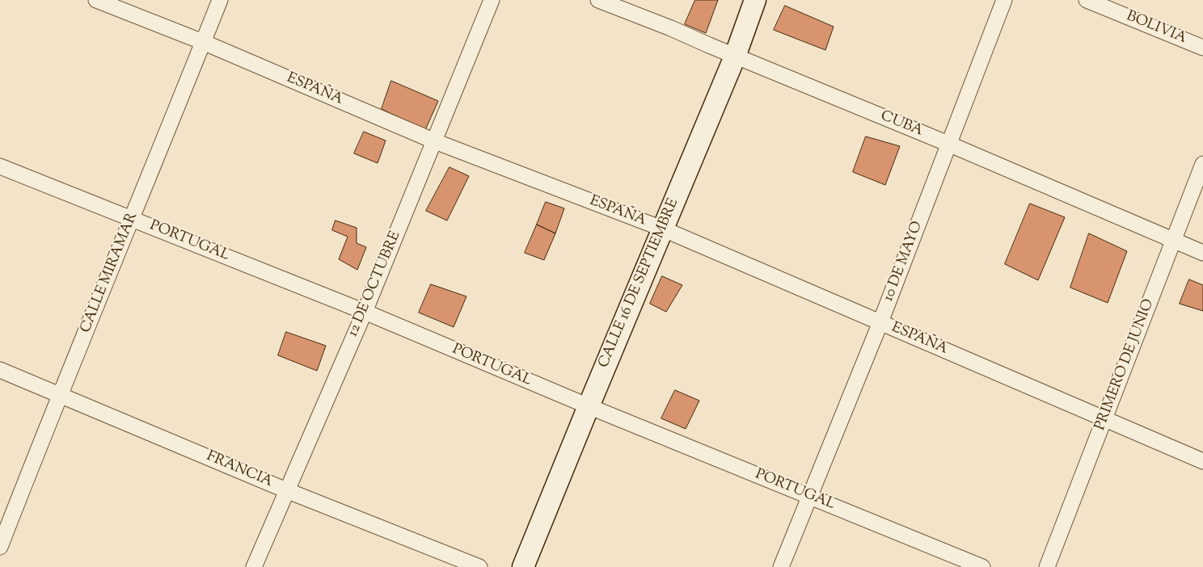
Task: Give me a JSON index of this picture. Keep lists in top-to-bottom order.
{
  "streets": {
    "street": [
      "BOLIVIA",
      "ESPAÑA",
      "CUBA",
      "PORTUGAL",
      "10 DE MAYO",
      "CALLE MIRAMAR",
      "CALLE 16 DE SEPTIEMBRE",
      "12 DE OCTUBRE",
      "PRIMERO DE JUNIO",
      "FRANCIA"
    ]
  },
  "crossings": [
    ["ESPAÑA", "10 DE MAYO"],
    ["ESPAÑA", "CALLE MIRAMAR"],
    ["ESPAÑA", "CALLE 16 DE SEPTIEMBRE"],
    ["ESPAÑA", "12 DE OCTUBRE"],
    ["ESPAÑA", "PRIMERO DE JUNIO"],
    ["CUBA", "10 DE MAYO"],
    ["CUBA", "CALLE 16 DE SEPTIEMBRE"],
    ["CUBA", "PRIMERO DE JUNIO"],
    ["PORTUGAL", "10 DE MAYO"],
    ["PORTUGAL", "CALLE MIRAMAR"],
    ["PORTUGAL", "CALLE 16 DE SEPTIEMBRE"],
    ["PORTUGAL", "12 DE OCTUBRE"],
    ["CALLE MIRAMAR", "FRANCIA"],
    ["12 DE OCTUBRE", "FRANCIA"]
  ]
}
